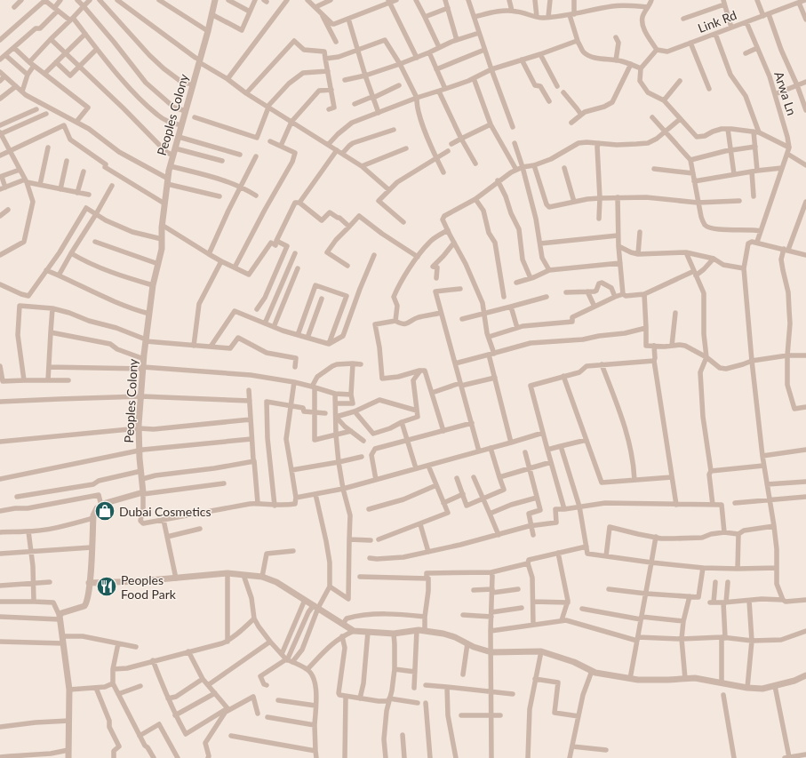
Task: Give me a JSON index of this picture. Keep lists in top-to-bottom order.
{
  "streets": {
    "street": ["Link Rd", "Arwa Ln", "Peoples Colony"]
  },
  "crossings": [
    ["Link Rd", "Arwa Ln"]
  ],
  "places": {
    "shop": ["Dubai Cosmetics"],
    "restaurant": ["Peoples Food Park"]
  }
}
